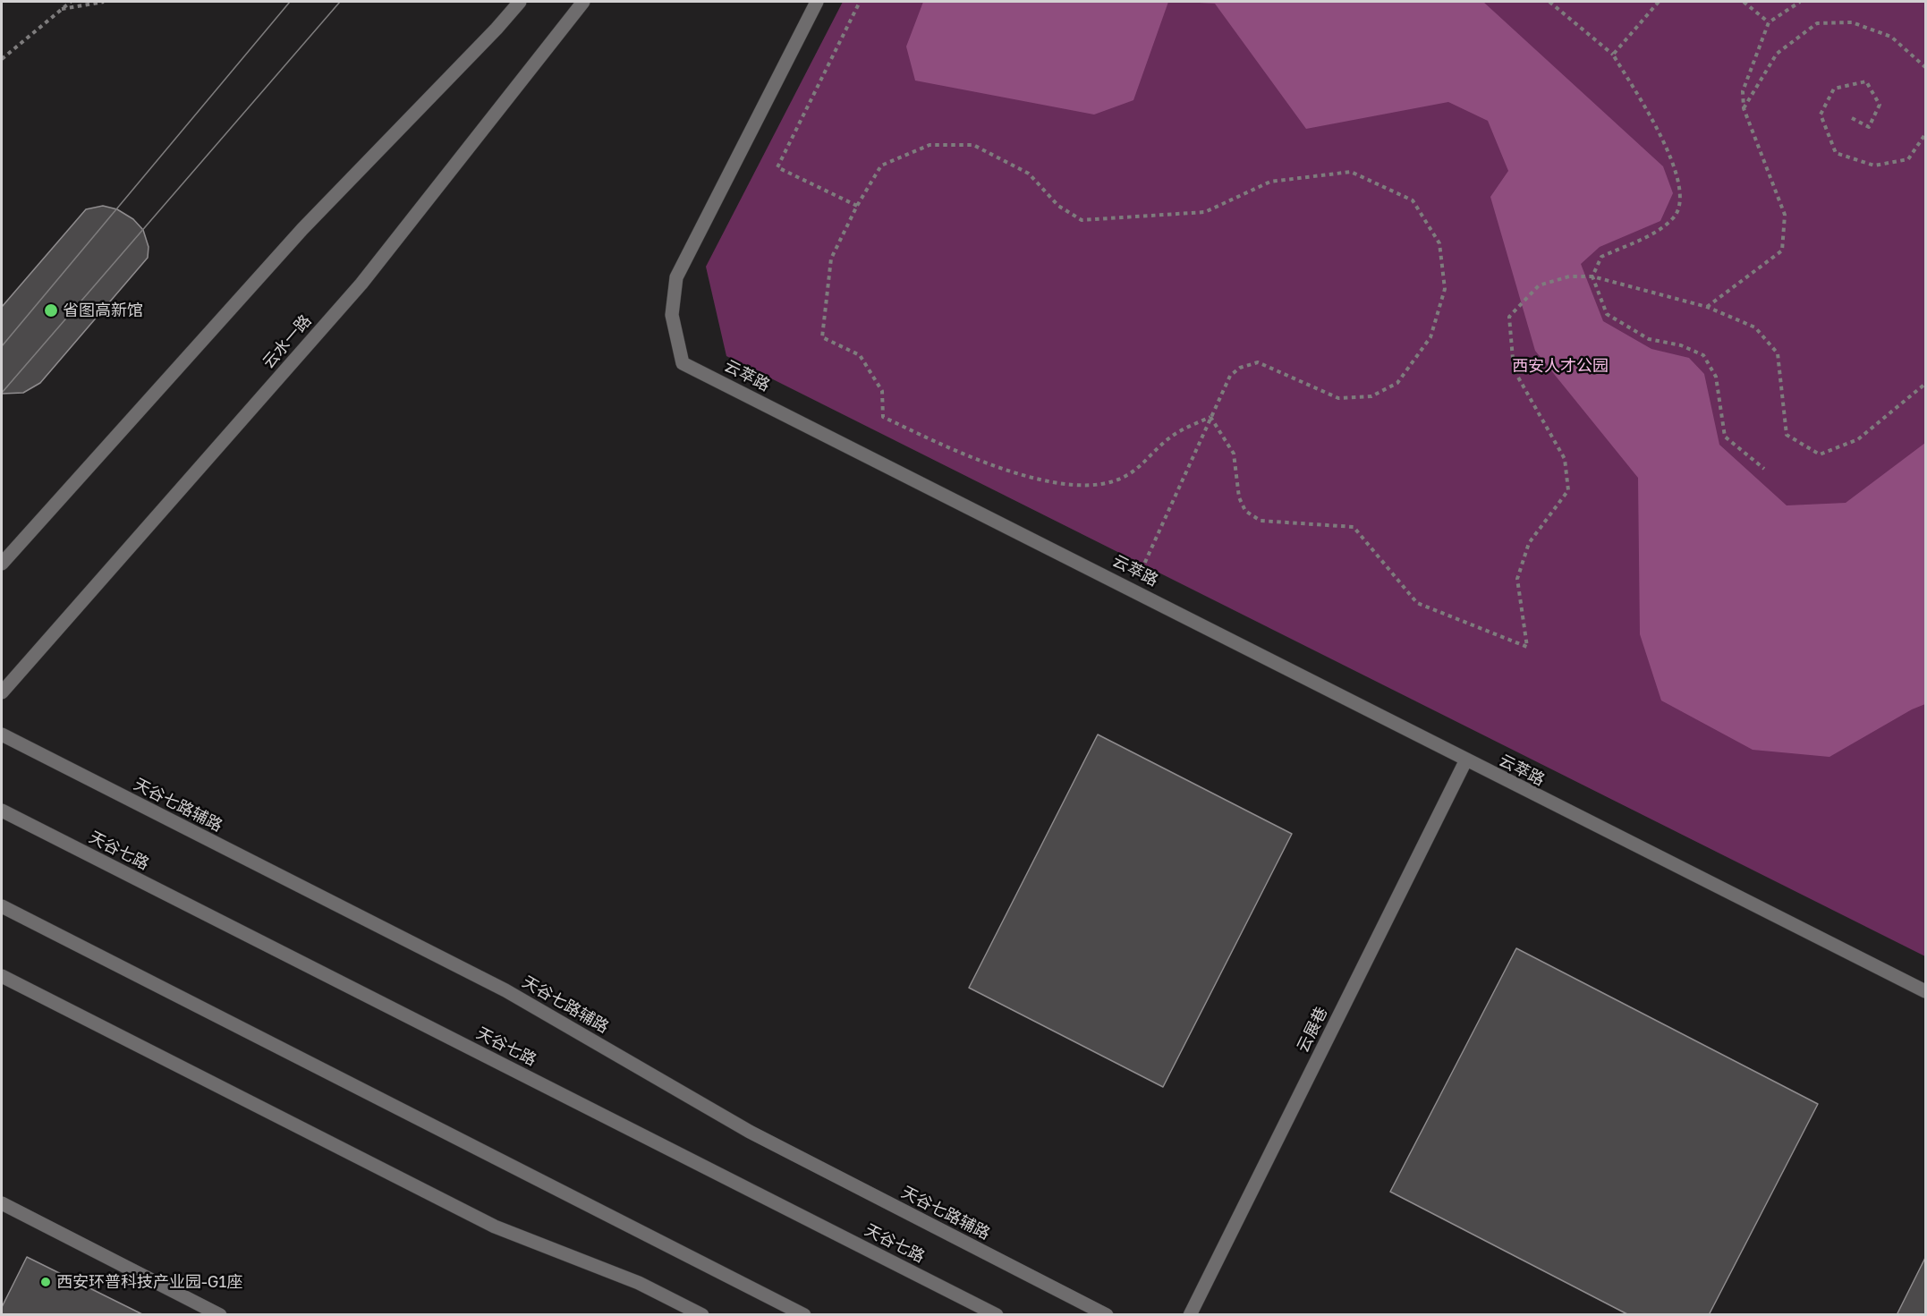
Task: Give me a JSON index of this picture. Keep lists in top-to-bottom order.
{
  "streets": {
    "street": [
      "云水一路",
      "云萃路",
      "天谷七路辅路",
      "天谷七路",
      "云展巷"
    ]
  },
  "crossings": [
    ["云萃路", "云展巷"]
  ],
  "parks": ["西安人才公园"],
  "places": ["省图高新馆", "西安环普科技产业园-G1座"]
}
